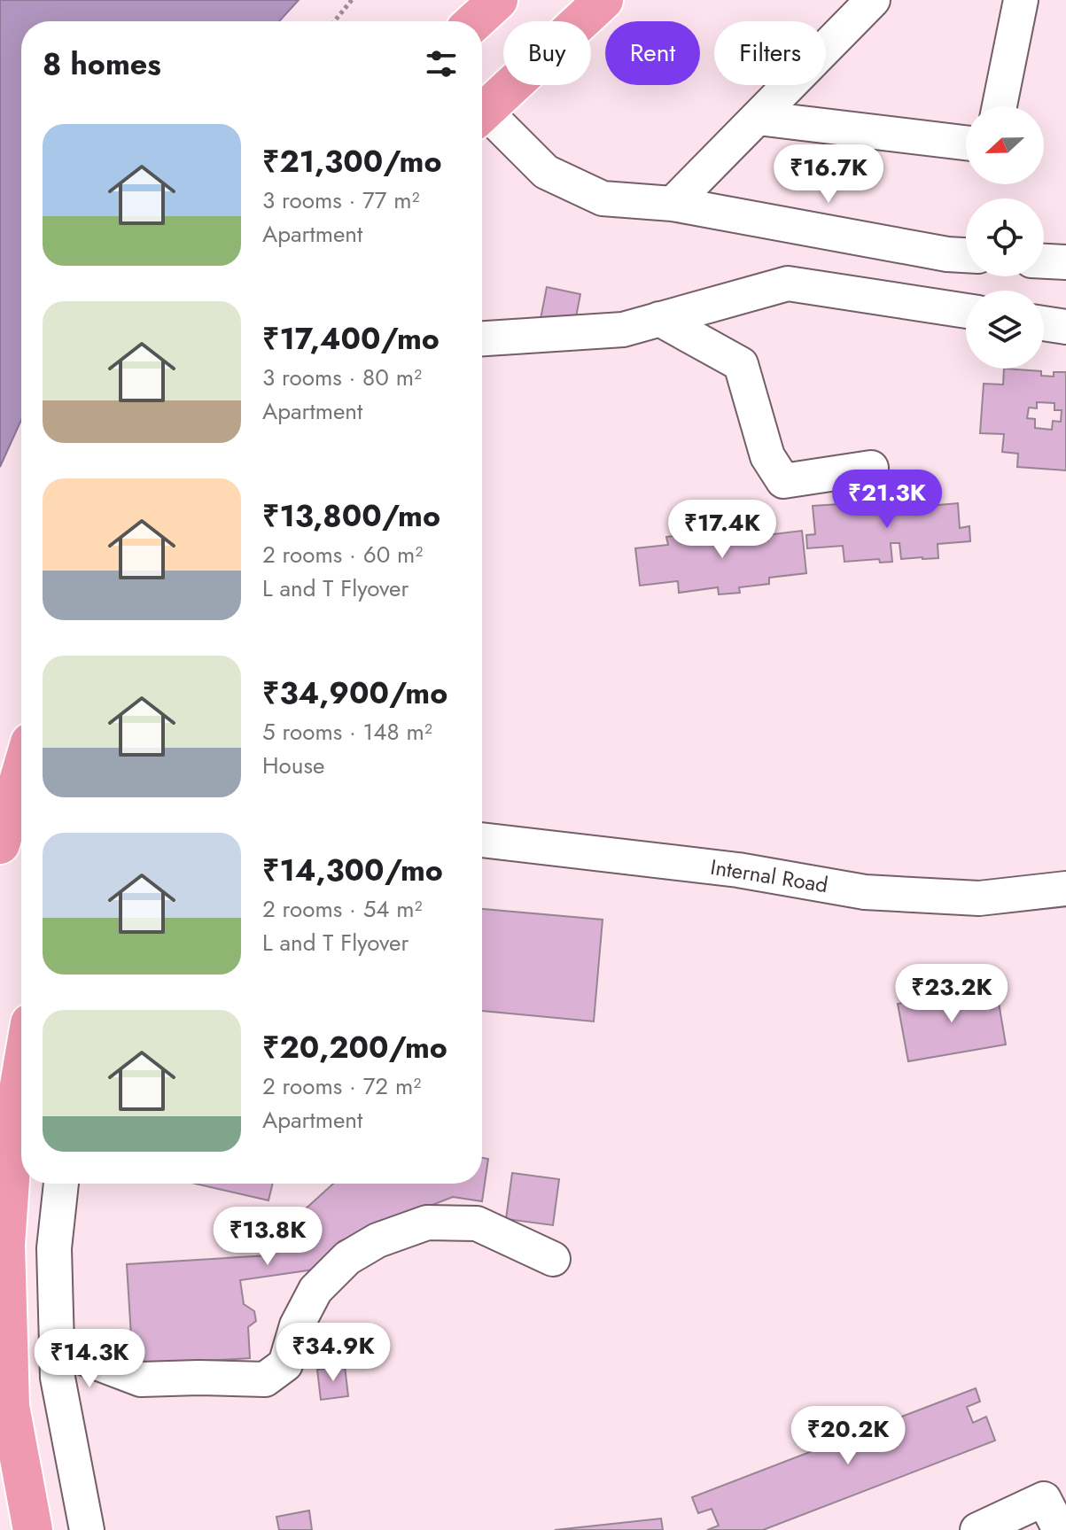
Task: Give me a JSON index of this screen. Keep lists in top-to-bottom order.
{
  "streets": {
    "street": ["Internal Road"]
  },
  "north": "left",
  "page": {
    "chip": ["Buy", "Rent", "Filters"],
    "heading": "8 homes",
    "list": [
      {
        "name": "₹21,300/mo",
        "note": "3 rooms · 77 m² · Apartment"
      },
      {
        "name": "₹17,400/mo",
        "note": "3 rooms · 80 m² · Apartment"
      },
      {
        "name": "₹13,800/mo",
        "note": "2 rooms · 60 m² · L and T Flyover"
      },
      {
        "name": "₹34,900/mo",
        "note": "5 rooms · 148 m² · House"
      },
      {
        "name": "₹14,300/mo",
        "note": "2 rooms · 54 m² · L and T Flyover"
      },
      {
        "name": "₹20,200/mo",
        "note": "2 rooms · 72 m² · Apartment"
      }
    ],
    "price": [
      "₹16.7K",
      "₹21.3K",
      "₹17.4K",
      "₹23.2K",
      "₹13.8K",
      "₹34.9K",
      "₹14.3K",
      "₹20.2K"
    ]
  }
}
